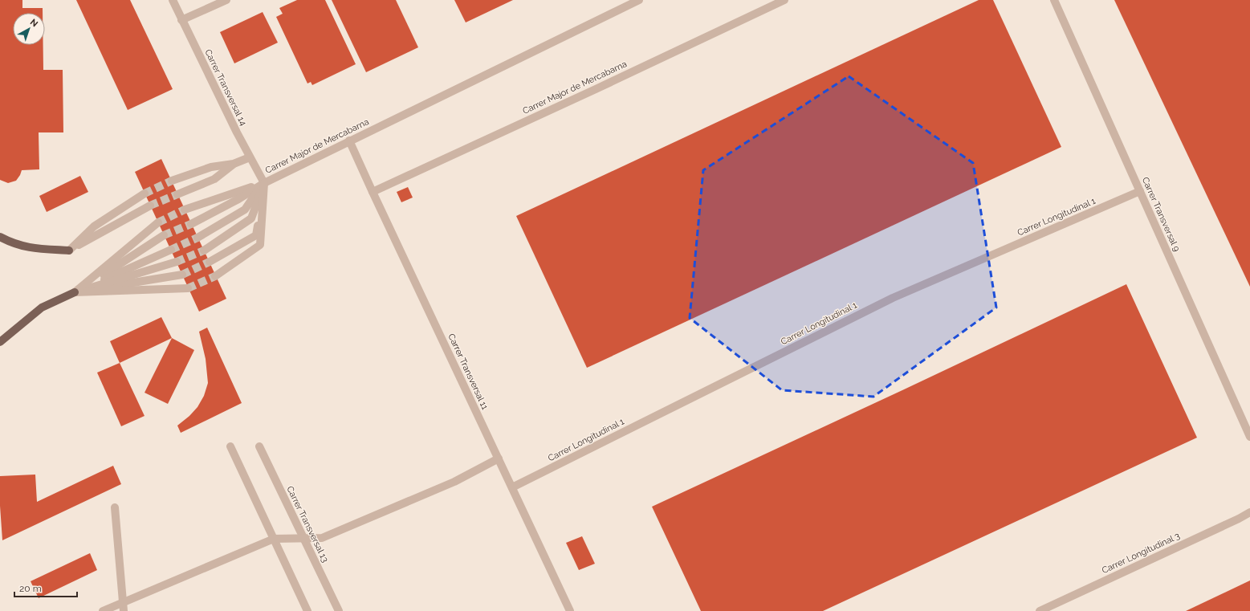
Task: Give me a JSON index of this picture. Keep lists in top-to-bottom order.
{
  "streets": {
    "lane": [
      "Carrer Transversal 14",
      "Carrer Major de Mercabarna",
      "Carrer Transversal 9",
      "Carrer Longitudinal 1",
      "Carrer Transversal 11",
      "Carrer Transversal 13",
      "Carrer Longitudinal 3"
    ]
  },
  "crossings": [
    ["Carrer Transversal 14", "Carrer Major de Mercabarna"],
    ["Carrer Major de Mercabarna", "Carrer Transversal 11"],
    ["Carrer Transversal 9", "Carrer Longitudinal 1"],
    ["Carrer Longitudinal 1", "Carrer Transversal 11"]
  ],
  "scale_bar": "20 m",
  "north": "top right"
}
